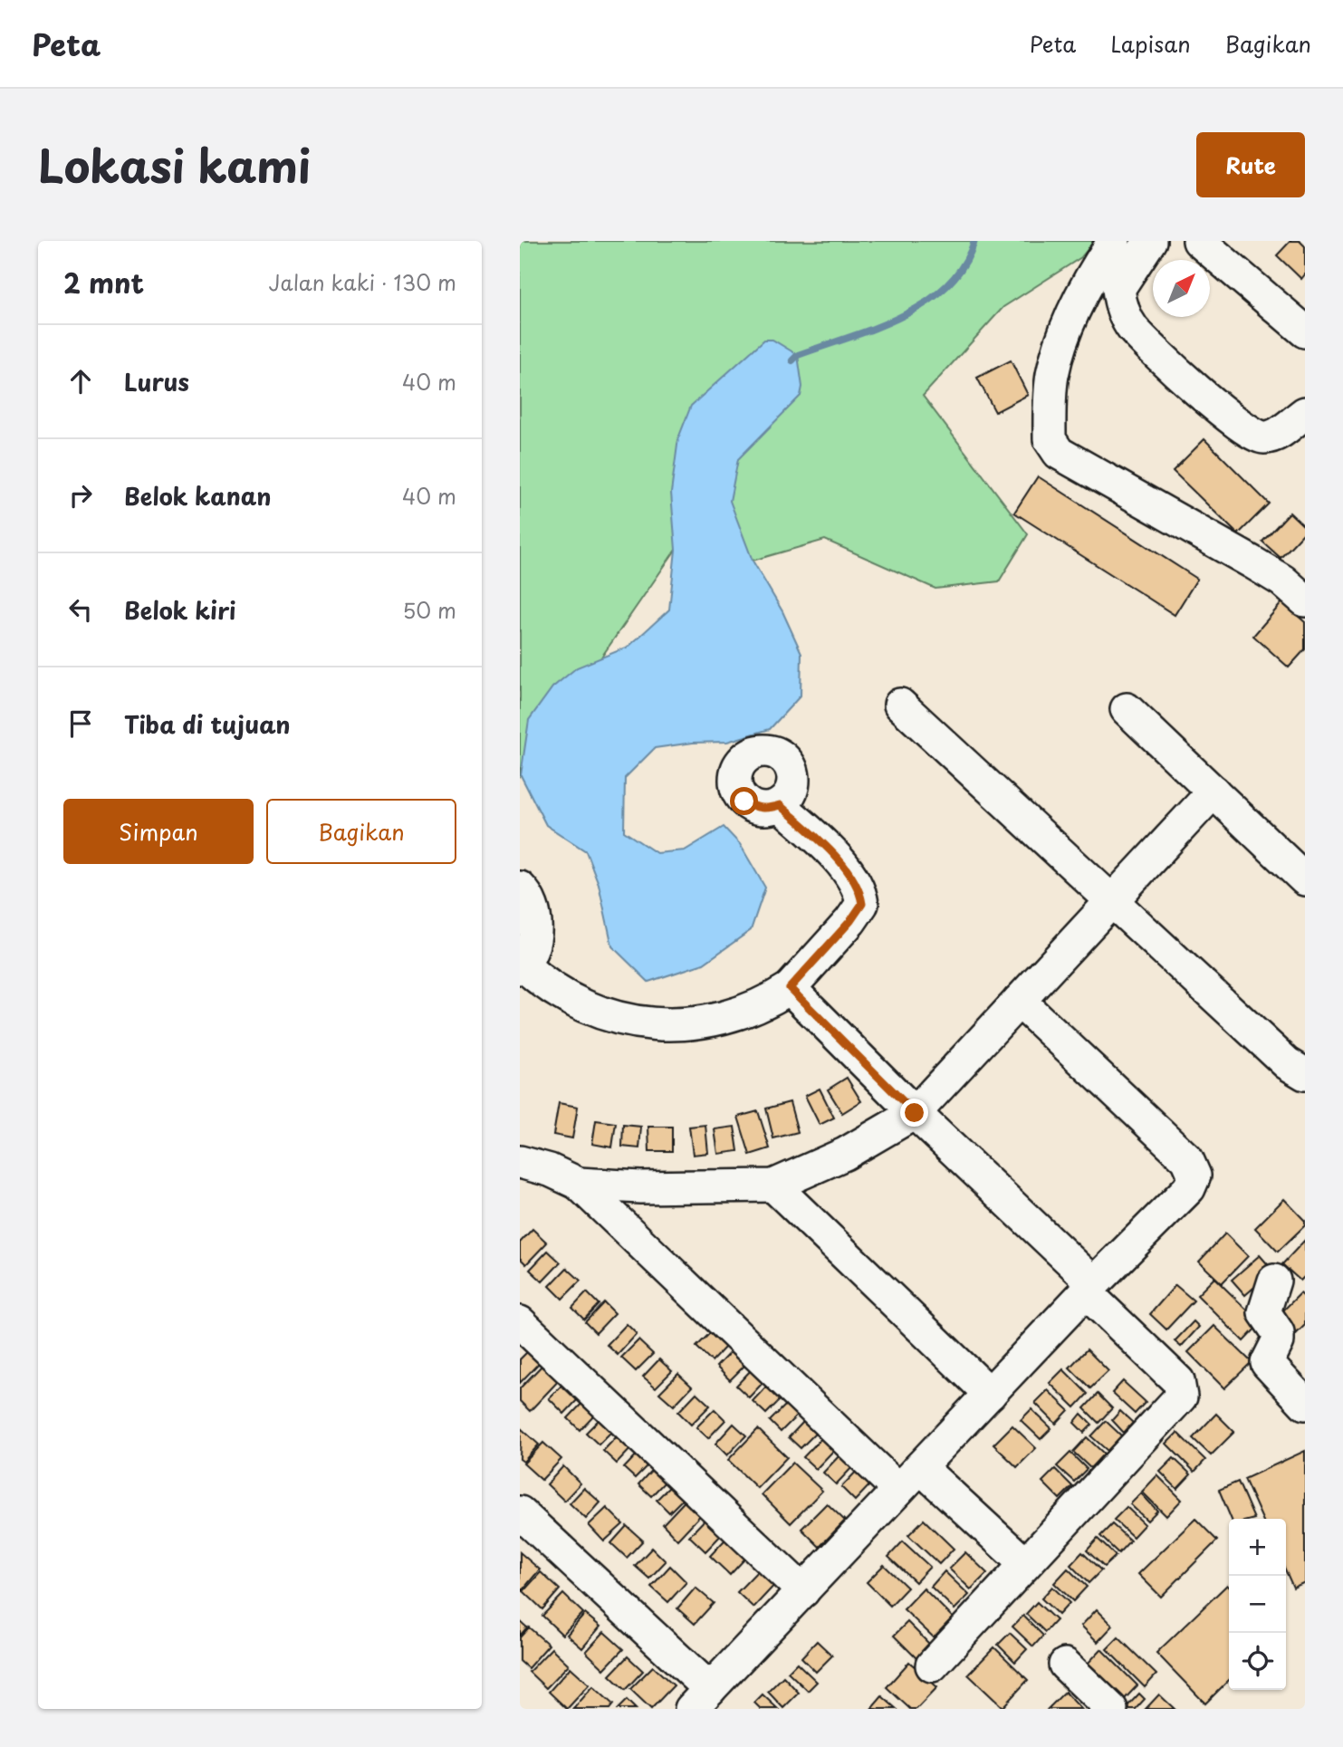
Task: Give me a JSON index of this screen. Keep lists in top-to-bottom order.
{
  "north": "top right",
  "page": {
    "header": "Peta",
    "nav": ["Peta", "Lapisan", "Bagikan"],
    "title": "Lokasi kami",
    "buttons": [
      "Rute",
      ["Simpan", "Bagikan"]
    ],
    "heading": ["2 mnt", "Jalan kaki · 130 m"],
    "list": [
      ["Lurus", "40 m"],
      ["Belok kanan", "40 m"],
      ["Belok kiri", "50 m"],
      "Tiba di tujuan"
    ],
    "map_buttons": ["+", "−"]
  }
}
